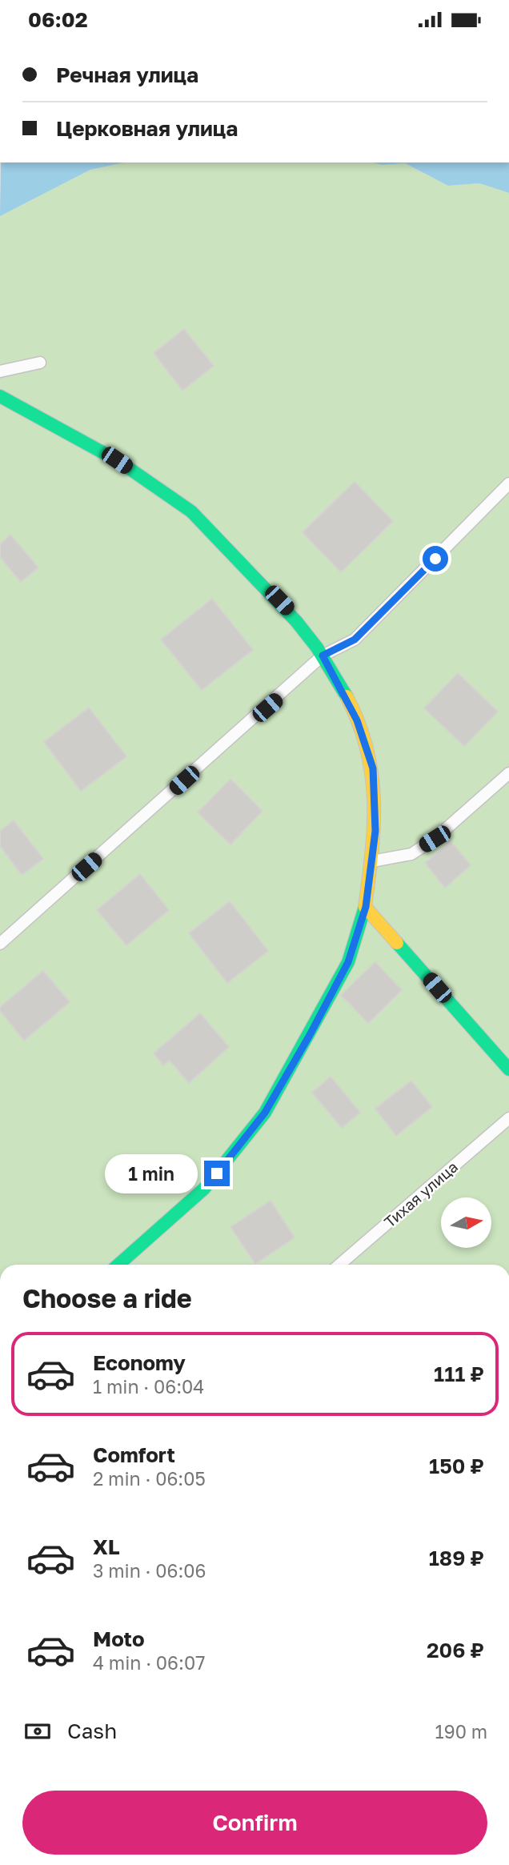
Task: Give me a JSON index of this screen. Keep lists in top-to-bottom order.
{
  "streets": {
    "lane": ["Тихая улица"]
  },
  "north": "right",
  "page": {
    "status": "06:02",
    "banner": ["Речная улица", "Церковная улица"],
    "bubble": "1 min",
    "heading": "Choose a ride",
    "list": [
      {
        "name": "Economy",
        "note": "1 min · 06:04",
        "value": "111 ₽"
      },
      {
        "name": "Comfort",
        "note": "2 min · 06:05",
        "value": "150 ₽"
      },
      {
        "name": "XL",
        "note": "3 min · 06:06",
        "value": "189 ₽"
      },
      {
        "name": "Moto",
        "note": "4 min · 06:07",
        "value": "206 ₽"
      }
    ],
    "pay": ["Cash", "190 m"],
    "buttons": "Confirm"
  }
}
